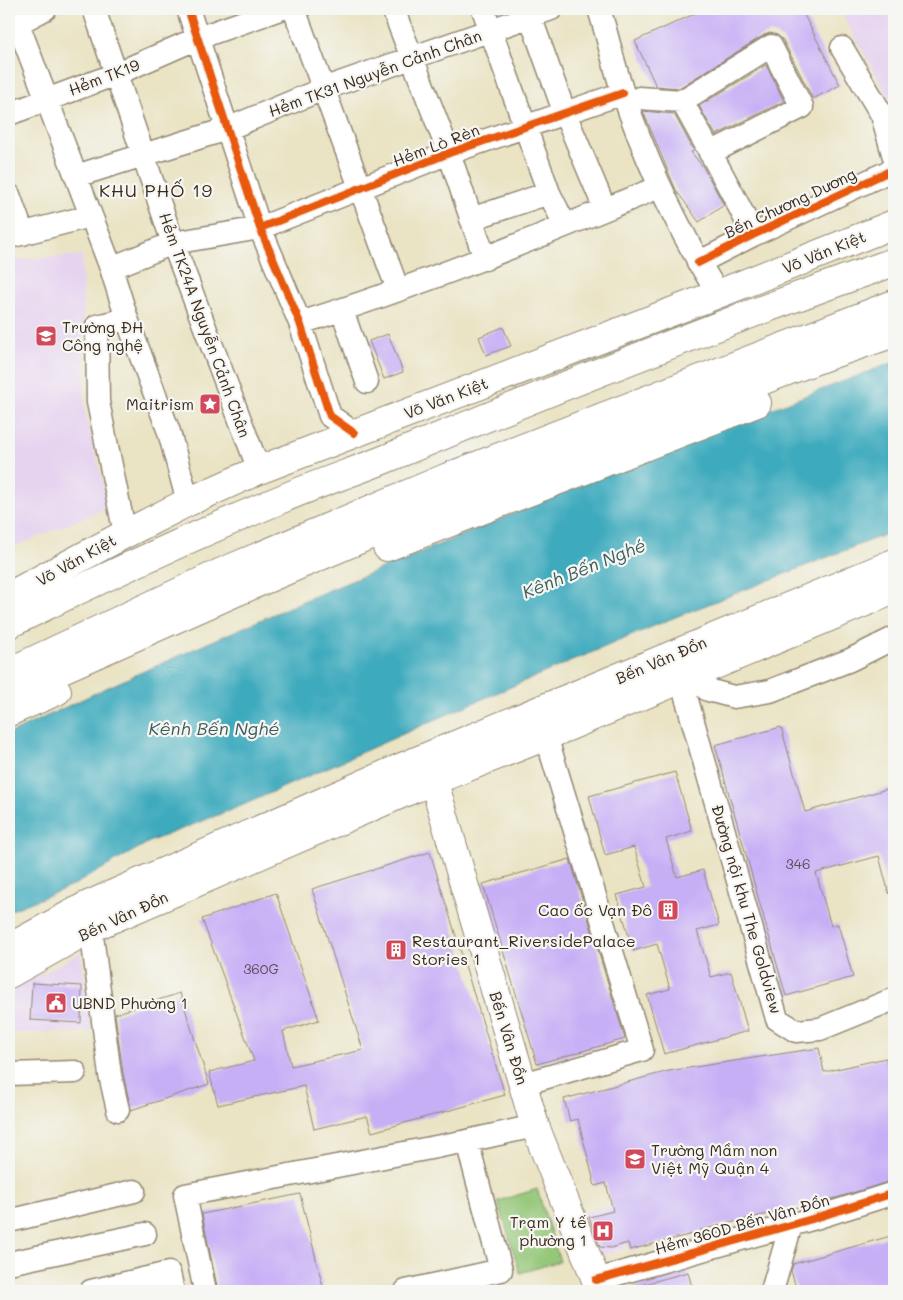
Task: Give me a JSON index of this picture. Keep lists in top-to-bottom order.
{
  "streets": {
    "main road": ["Võ Văn Kiệt", "Bến Vân Đồn"],
    "street": [
      "Hẻm TK31 Nguyễn Cảnh Chân",
      "Hẻm TK19",
      "Hẻm Lò Rèn",
      "Bến Chương Dương",
      "Hẻm TK24A Nguyễn Cảnh Chân",
      "Đường nội khu The Goldview",
      "Hẻm 360D Bến Vân Đồn"
    ]
  },
  "crossings": [
    ["Hẻm TK31 Nguyễn Cảnh Chân", "Hẻm TK24A Nguyễn Cảnh Chân"],
    ["Hẻm TK19", "Hẻm TK24A Nguyễn Cảnh Chân"],
    ["Hẻm Lò Rèn", "Hẻm TK24A Nguyễn Cảnh Chân"],
    ["Võ Văn Kiệt", "Hẻm TK24A Nguyễn Cảnh Chân"],
    ["Bến Vân Đồn", "Đường nội khu The Goldview"],
    ["Bến Vân Đồn", "Hẻm 360D Bến Vân Đồn"]
  ],
  "districts": ["KHU PHỐ 19"],
  "water": ["Kênh Bến Nghé"],
  "places": {
    "school or university": ["Trường ĐH Công nghệ", "Trường Mầm non Việt Mỹ Quận 4"],
    "place": ["Maitrism"],
    "building": ["Cao ốc Vạn Đô", "Restaurant_RiversidePalace Stories 1"],
    "public building": ["UBND Phường 1"],
    "hospital": ["Trạm Y tế phường 1"]
  },
  "house_numbers": ["346", "360G"]
}
